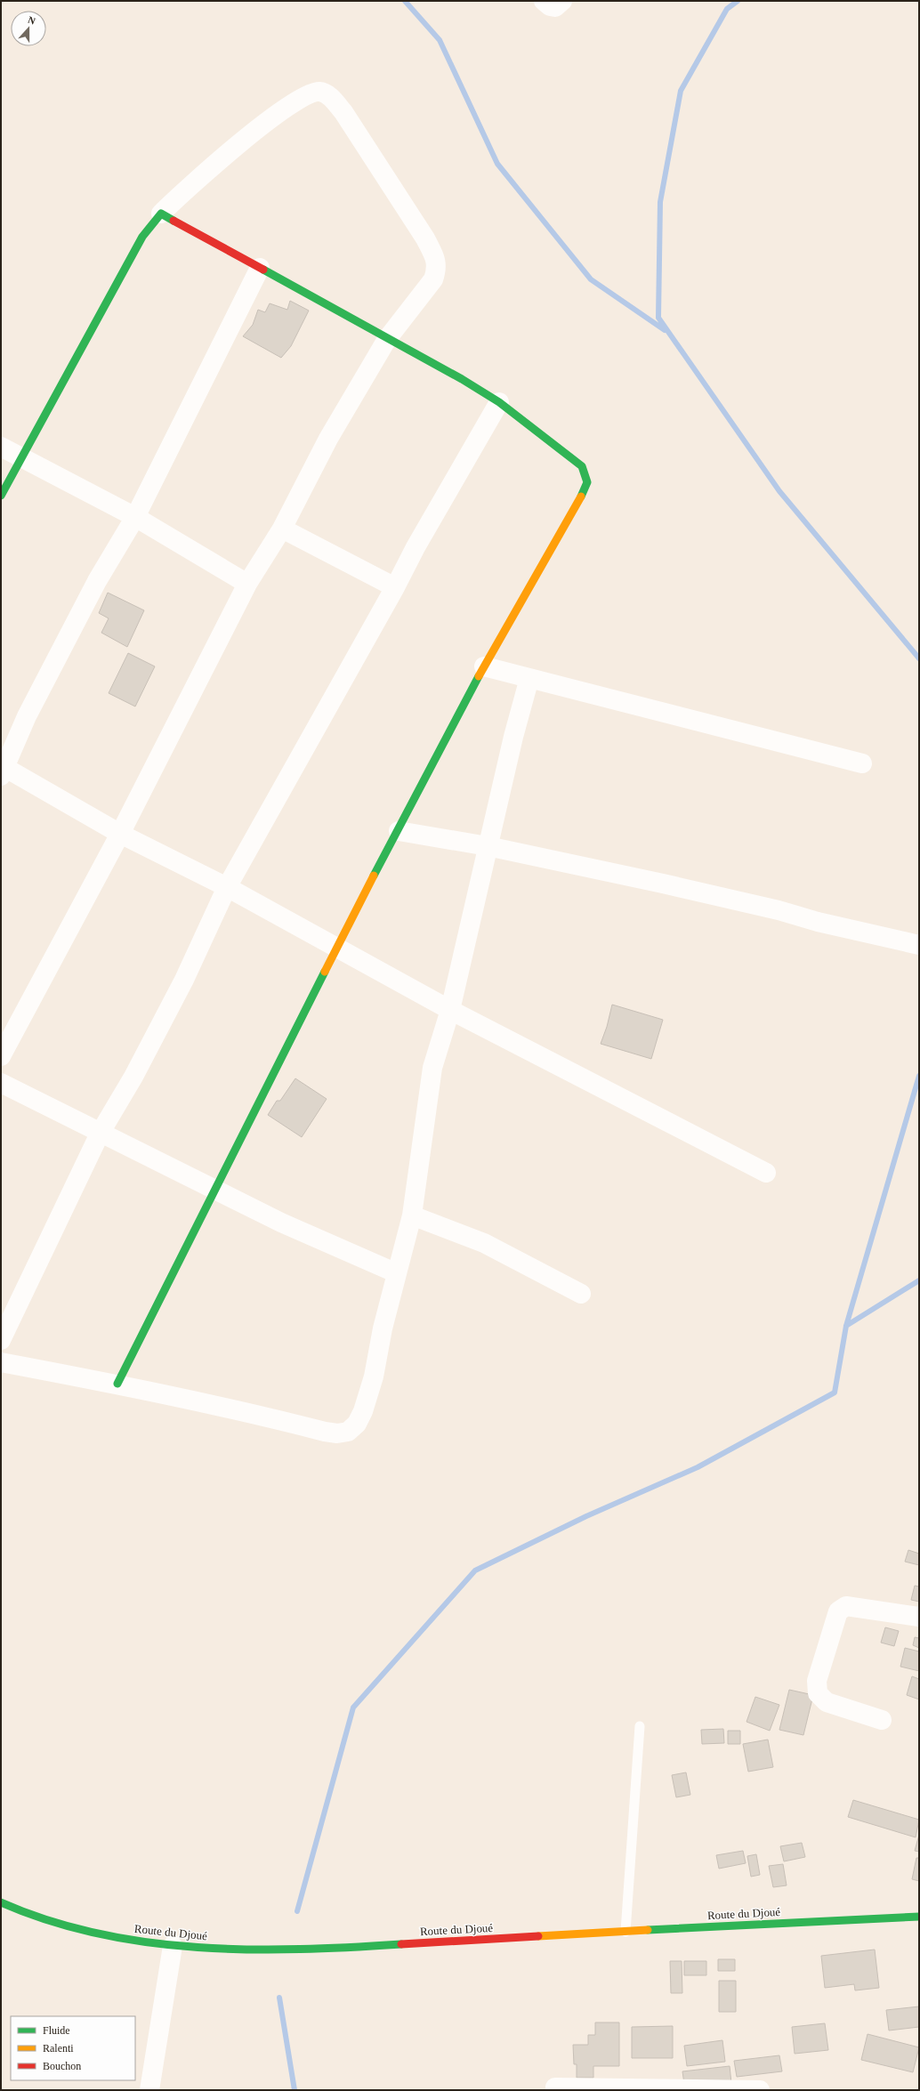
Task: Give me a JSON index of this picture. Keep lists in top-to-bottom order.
{
  "streets": {
    "street": ["Route du Djoué"]
  },
  "legend": ["Fluide", "Ralenti", "Bouchon"],
  "north": "top"
}
